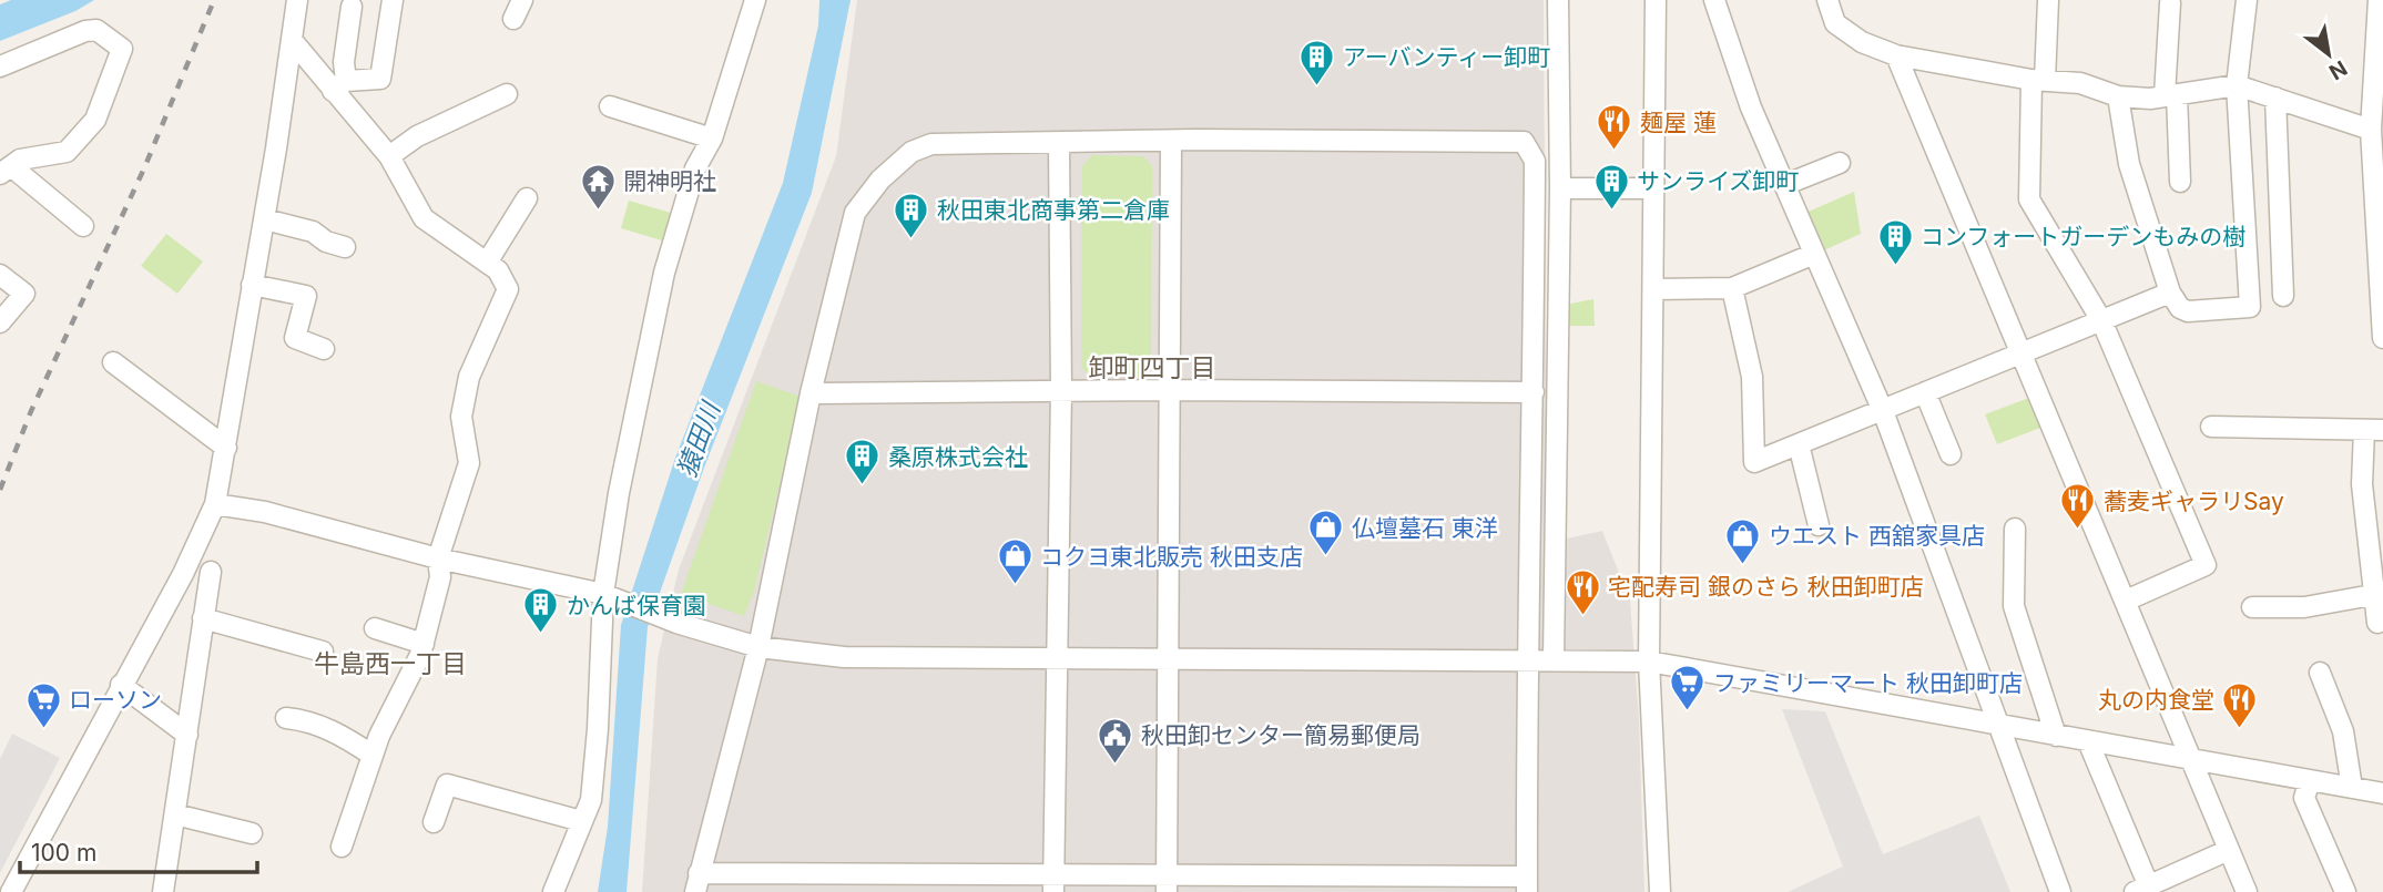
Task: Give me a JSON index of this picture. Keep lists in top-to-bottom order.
{
  "districts": ["卸町四丁目", "牛島西一丁目"],
  "water": ["猿田川"],
  "places": {
    "building": [
      "アーバンティー卸町",
      "サンライズ卸町",
      "秋田東北商事第二倉庫",
      "コンフォートガーデンもみの樹",
      "桑原株式会社",
      "かんば保育園"
    ],
    "restaurant": [
      "麺屋 蓮",
      "蕎麦ギャラリSay",
      "宅配寿司 銀のさら 秋田卸町店",
      "丸の内食堂"
    ],
    "temple": ["開神明社"],
    "shop": ["仏壇墓石 東洋", "ウエスト 西舘家具店", "コクヨ東北販売 秋田支店"],
    "supermarket": ["ファミリーマート 秋田卸町店", "ローソン"],
    "public building": ["秋田卸センター簡易郵便局"]
  },
  "scale_bar": "100 m",
  "north": "bottom right"
}
